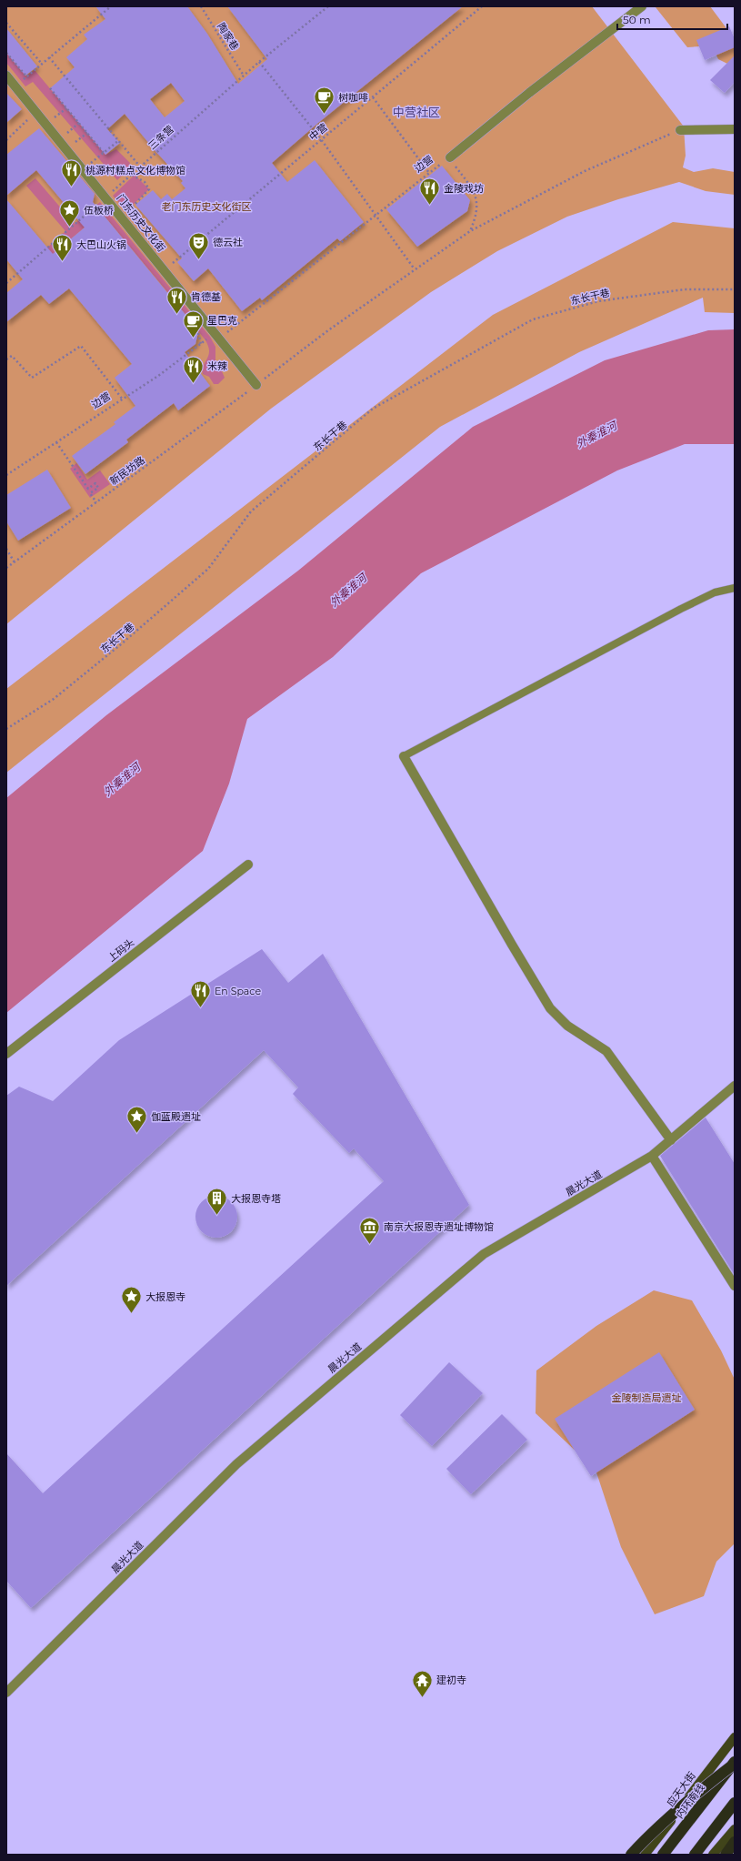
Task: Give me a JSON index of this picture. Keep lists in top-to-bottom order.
{
  "streets": {
    "highway": ["内环南线"],
    "main road": ["应天大街"],
    "street": ["门东历史文化街", "上码头", "晨光大道"],
    "path": [
      "陶家巷",
      "中营",
      "三条营",
      "边营",
      "东长干巷",
      "新民坊路"
    ]
  },
  "crossings": [
    ["陶家巷", "三条营"],
    ["中营", "门东历史文化街"],
    ["三条营", "门东历史文化街"],
    ["边营", "门东历史文化街"],
    ["门东历史文化街", "新民坊路"]
  ],
  "districts": ["中营社区"],
  "water": ["外秦淮河"],
  "parks": ["老门东历史文化街区", "金陵制造局遗址"],
  "places": {
    "cafe": ["树咖啡", "星巴克"],
    "restaurant": [
      "桃源村糕点文化博物馆",
      "金陵戏坊",
      "大巴山火锅",
      "肯德基",
      "米辣",
      "En Space"
    ],
    "place": ["伍板桥", "伽蓝殿遗址", "大报恩寺"],
    "theatre": ["德云社"],
    "building": ["大报恩寺塔"],
    "museum": ["南京大报恩寺遗址博物馆"],
    "temple": ["建初寺"]
  },
  "scale_bar": "50 m"
}
